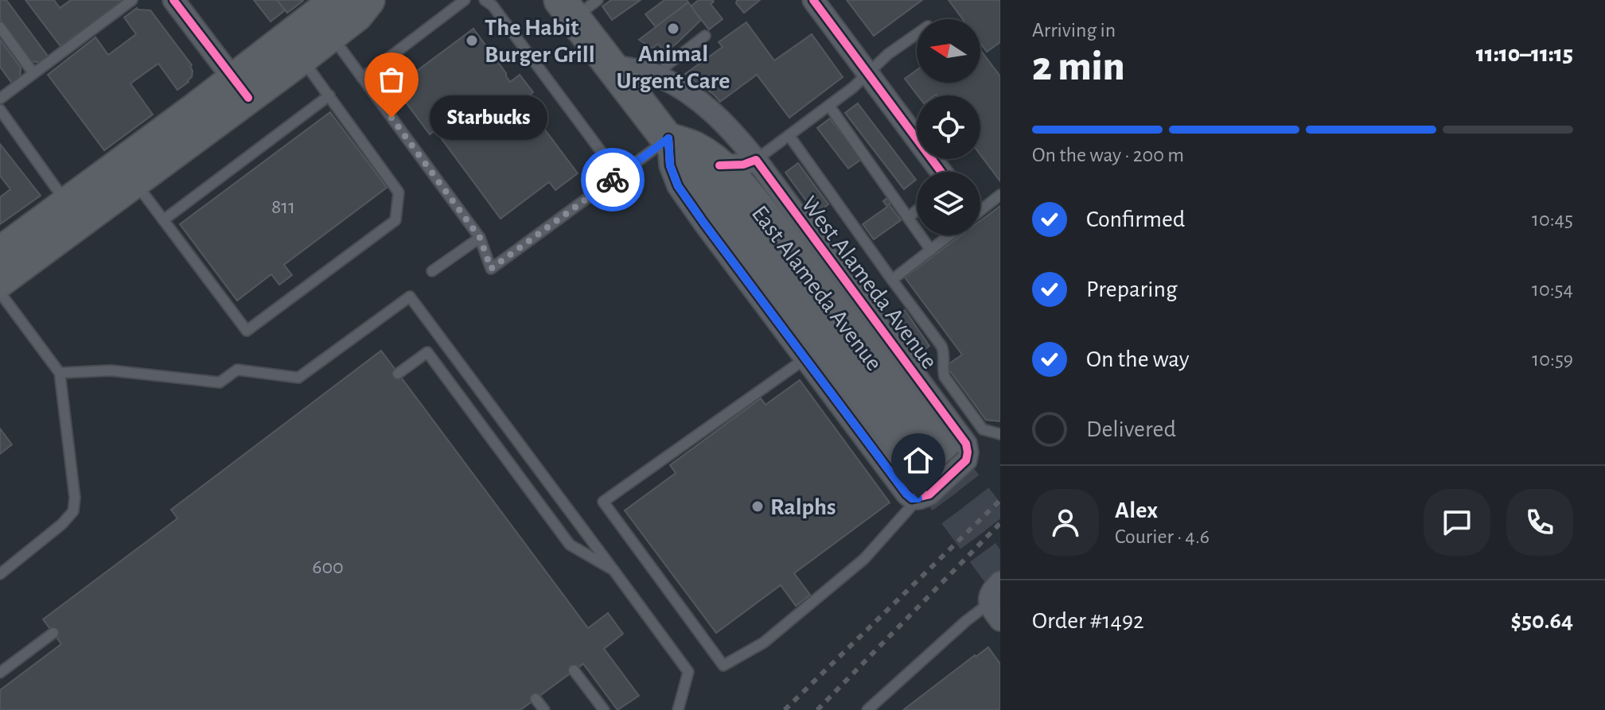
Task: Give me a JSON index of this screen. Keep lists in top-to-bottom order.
{
  "streets": {
    "main road": ["East Alameda Avenue"],
    "street": ["West Alameda Avenue"]
  },
  "crossings": [
    ["West Alameda Avenue", "East Alameda Avenue"]
  ],
  "places": [
    "Animal Urgent Care",
    "The Habit Burger Grill",
    "Starbucks",
    "Ralphs"
  ],
  "house_numbers": ["811", "600"],
  "north": "left",
  "page": {
    "heading": ["2 min", "Arriving in", "11:10–11:15"],
    "panel": [
      "Alex",
      "Courier · 4.6",
      "Order #1492",
      "$50.64"
    ],
    "bubble": "Starbucks",
    "bar": "On the way · 200 m",
    "list": [
      ["Confirmed", "10:45"],
      ["Preparing", "10:54"],
      ["On the way", "10:59"],
      "Delivered"
    ]
  }
}
